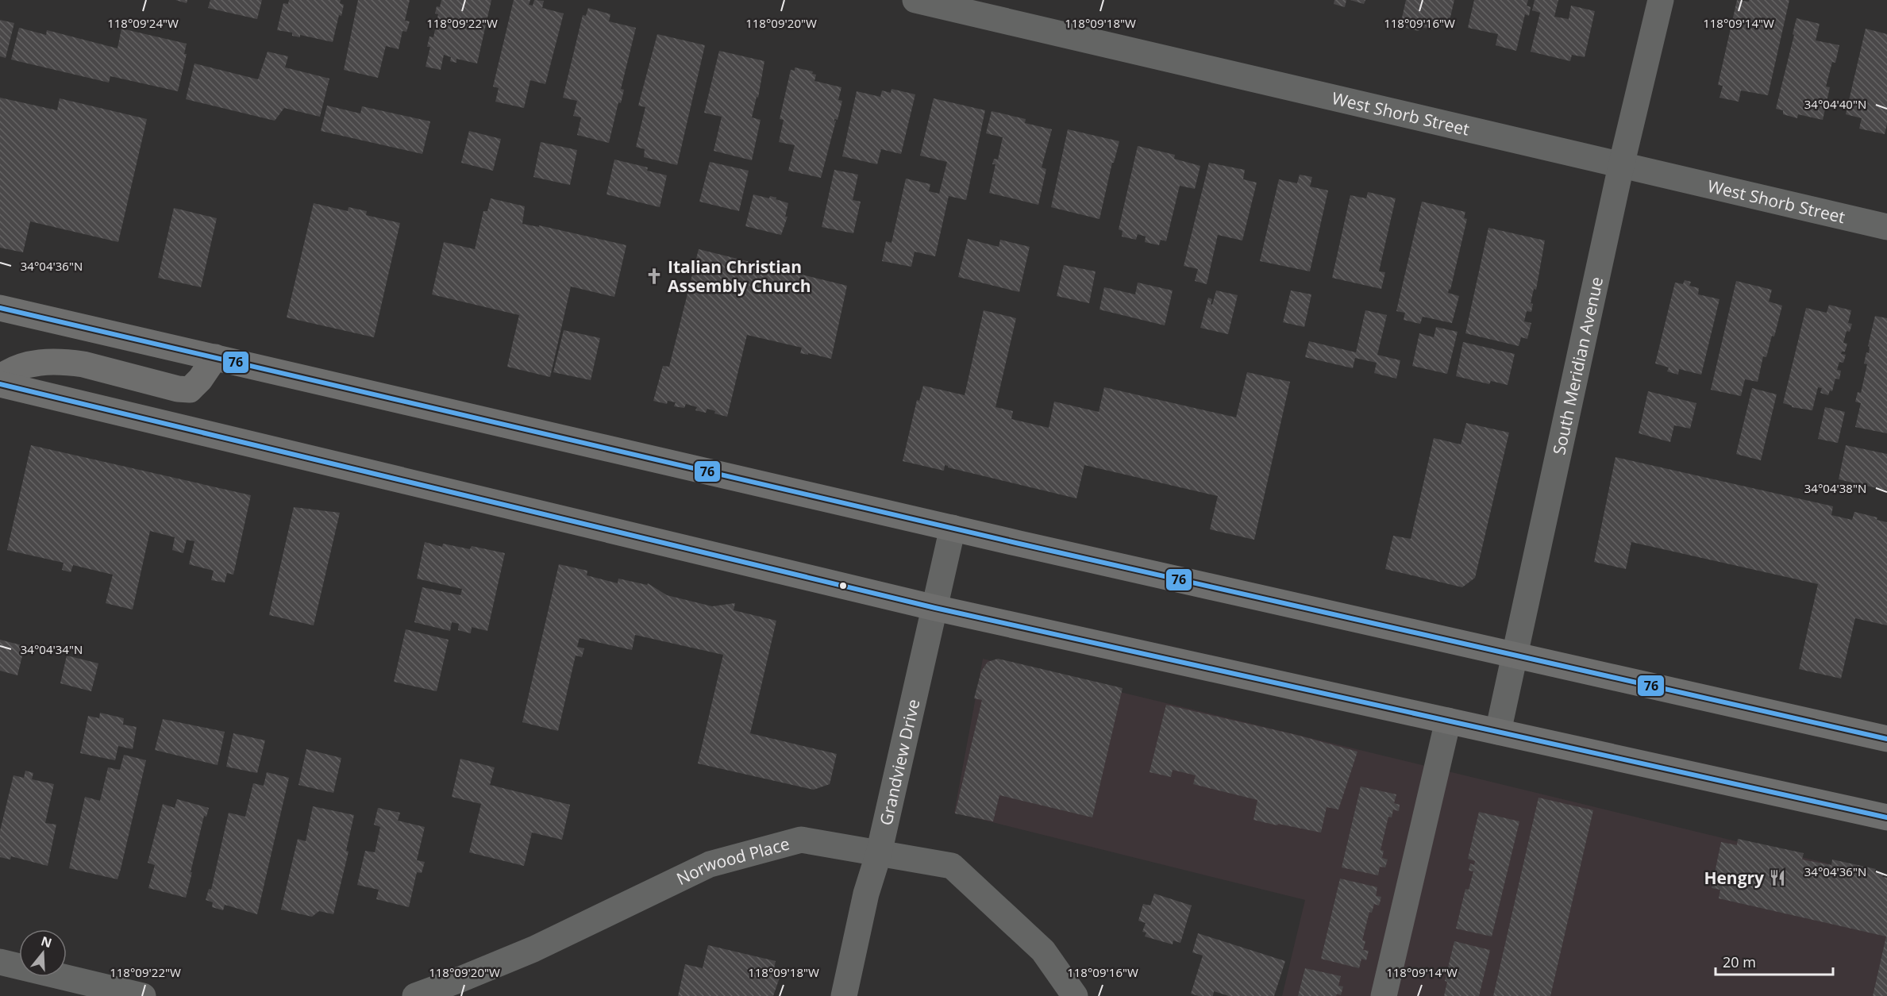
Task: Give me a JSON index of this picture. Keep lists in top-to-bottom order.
{
  "streets": {
    "street": [
      "West Shorb Street",
      "South Meridian Avenue",
      "Grandview Drive",
      "Norwood Place"
    ]
  },
  "crossings": [
    ["West Shorb Street", "South Meridian Avenue"],
    ["Grandview Drive", "Norwood Place"]
  ],
  "places": {
    "church": ["Italian Christian Assembly Church"],
    "restaurant": ["Hengry"]
  },
  "lines": ["transit line 76"],
  "scale_bar": "20 m",
  "north": "top",
  "coordinates": [
    "118°09'24\"W",
    "118°09'22\"W",
    "118°09'20\"W",
    "118°09'18\"W",
    "118°09'16\"W",
    "118°09'14\"W",
    "34°04'40\"N",
    "34°04'36\"N",
    "34°04'38\"N",
    "34°04'34\"N"
  ]
}
